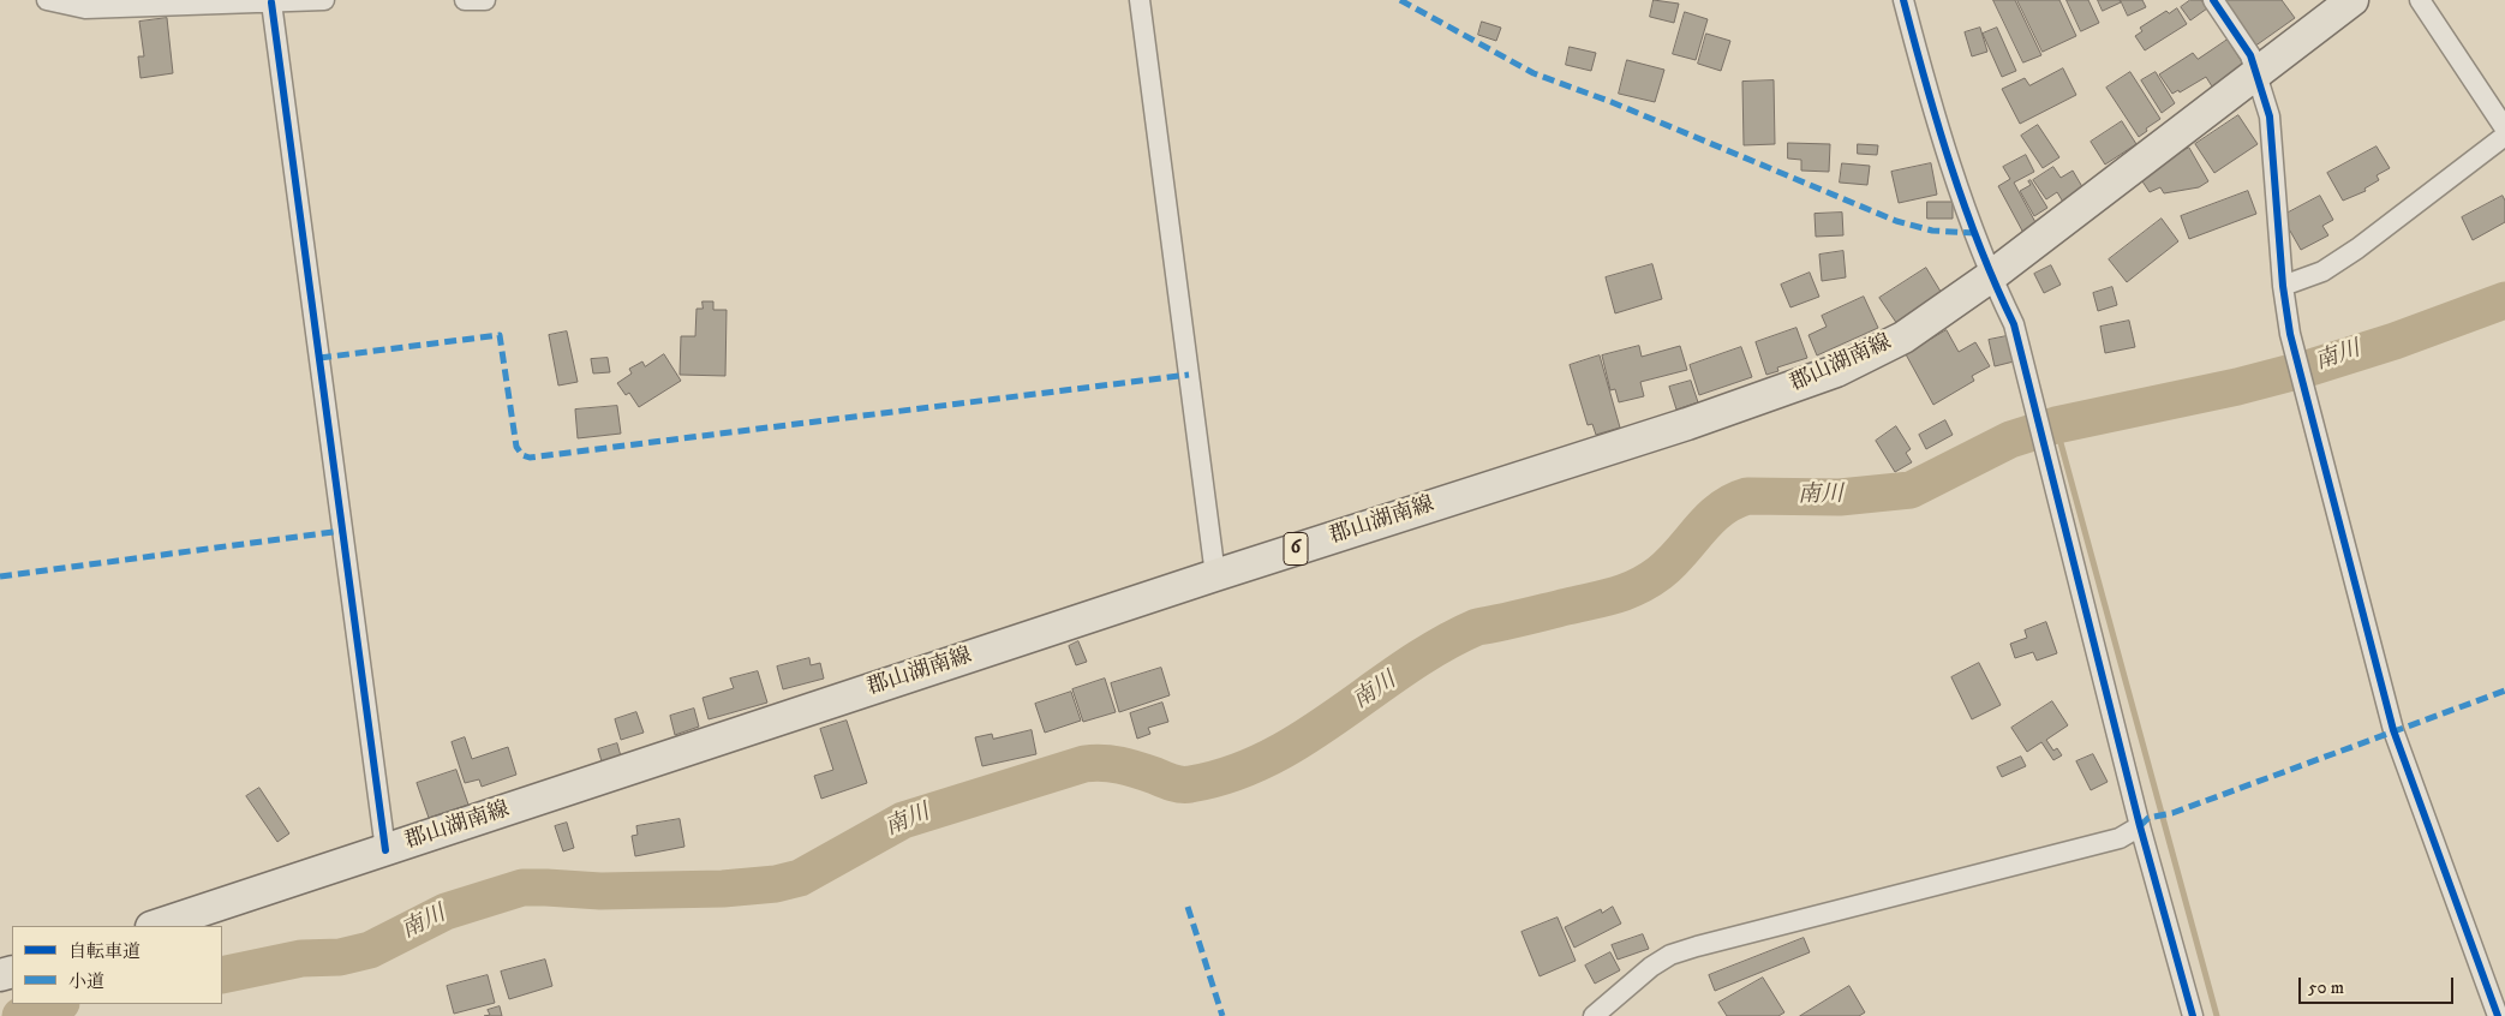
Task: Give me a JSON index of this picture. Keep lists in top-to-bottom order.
{
  "streets": {
    "main road": ["郡山湖南線", "6"]
  },
  "water": ["南川"],
  "legend": ["自転車道", "小道"],
  "scale_bar": "50 m"
}
